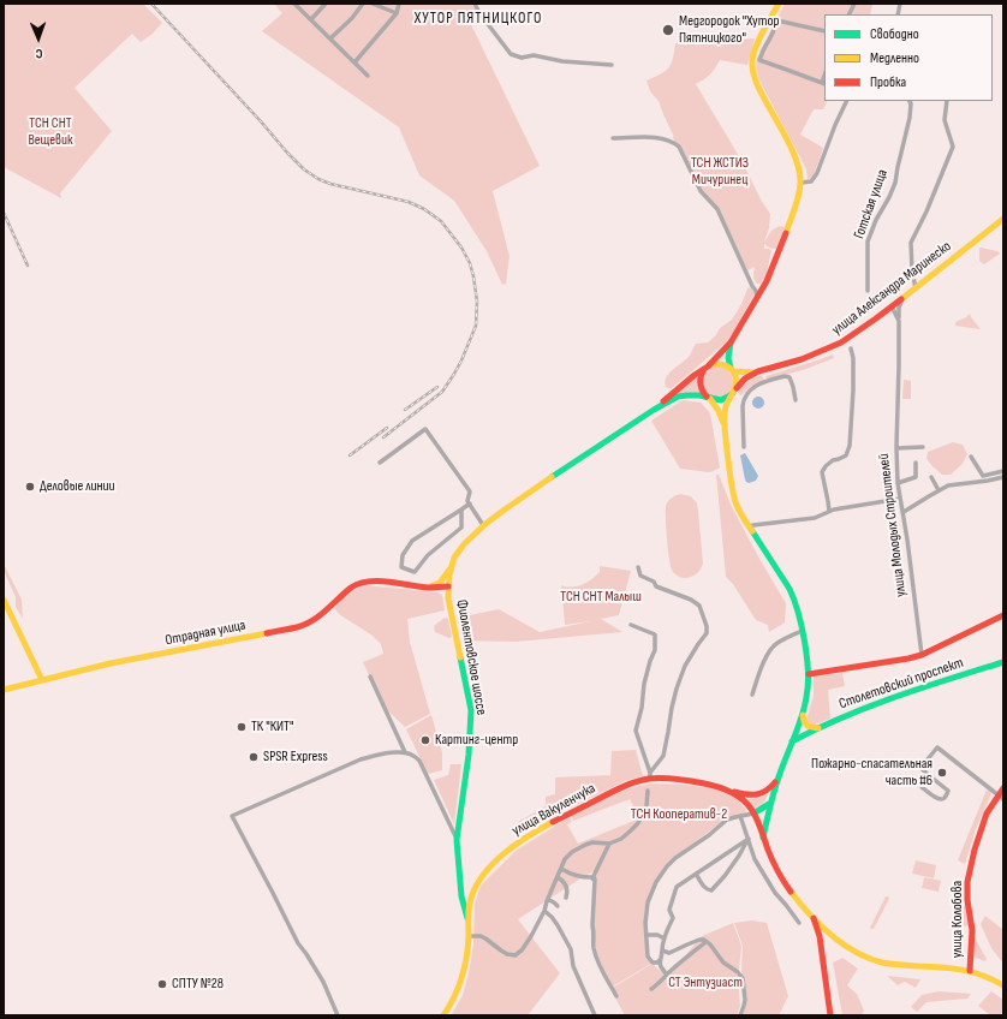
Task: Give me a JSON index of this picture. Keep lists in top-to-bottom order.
{
  "streets": {
    "main road": [
      "улица Александра Маринеско",
      "Отрадная улица",
      "Фиолентовское шоссе",
      "Столетовский проспект",
      "улица Вакуленчука",
      "улица Колобова"
    ],
    "street": ["Готская улица", "улица Молодых Строителей"]
  },
  "crossings": [
    ["улица Александра Маринеско", "улица Молодых Строителей"],
    ["улица Александра Маринеско", "Фиолентовское шоссе"],
    ["Отрадная улица", "Фиолентовское шоссе"],
    ["Фиолентовское шоссе", "Столетовский проспект"],
    ["Фиолентовское шоссе", "улица Вакуленчука"]
  ],
  "districts": ["ХУТОР ПЯТНИЦКОГО"],
  "parks": [
    "ТСН СНТ Вещевик",
    "ТСН ЖСТИЗ Мичуринец",
    "ТСН СНТ Малыш",
    "ТСН Кооператив-2",
    "СТ Энтузиаст"
  ],
  "places": [
    "Медгородок \"Хутор Пятницкого\"",
    "Деловые линии",
    "ТК \"КИТ\"",
    "Картинг-центр",
    "SPSR Express",
    "Пожарно-спасательная часть #6",
    "СПТУ №28"
  ],
  "legend": ["Свободно", "Медленно", "Пробка"],
  "north": "bottom"
}
